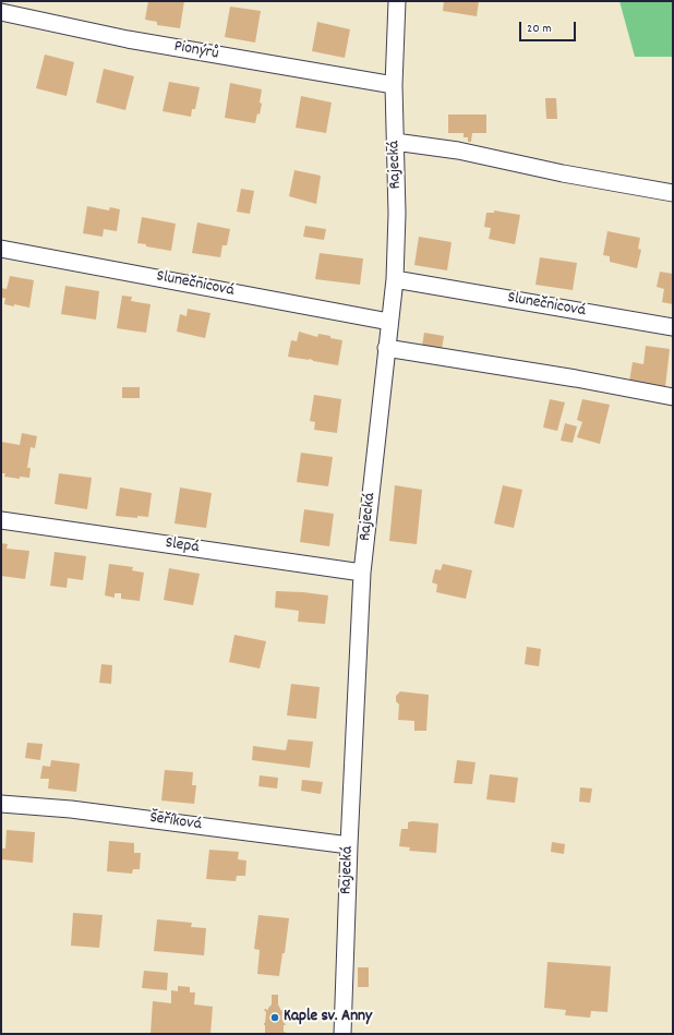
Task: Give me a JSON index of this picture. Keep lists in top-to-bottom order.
{
  "streets": {
    "street": [
      "Pionýrů",
      "Rajecká",
      "Slunečnicová",
      "Slepá",
      "Šeříková"
    ]
  },
  "crossings": [
    ["Pionýrů", "Rajecká"],
    ["Rajecká", "Slunečnicová"],
    ["Rajecká", "Slepá"],
    ["Rajecká", "Šeříková"]
  ],
  "places": ["Kaple sv. Anny"],
  "scale_bar": "20 m"
}
